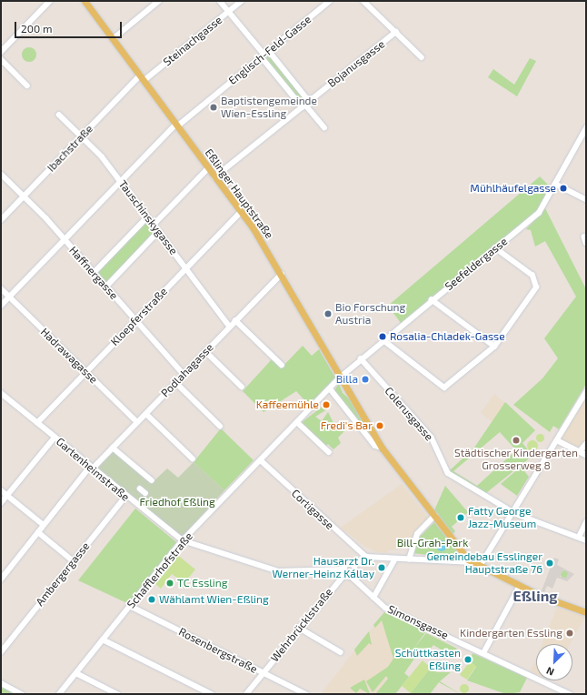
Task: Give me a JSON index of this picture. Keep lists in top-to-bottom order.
{
  "streets": {
    "main road": ["Eßlinger Hauptstraße"],
    "street": [
      "Steinachgasse",
      "Englisch-Feld-Gasse",
      "Bojanusgasse",
      "Ibachstraße",
      "Tauschinskygasse",
      "Seefeldergasse",
      "Haffnergasse",
      "Kloepferstraße",
      "Hadrawagasse",
      "Podlahagasse",
      "Colerusgasse",
      "Gartenheimstraße",
      "Cortigasse",
      "Schafflerhofstraße",
      "Ambergergasse",
      "Simonsgasse",
      "Wehrbrücklstraße",
      "Rosenbergstraße"
    ]
  },
  "crossings": [
    ["Steinachgasse", "Ibachstraße"],
    ["Steinachgasse", "Eßlinger Hauptstraße"],
    ["Englisch-Feld-Gasse", "Eßlinger Hauptstraße"],
    ["Englisch-Feld-Gasse", "Tauschinskygasse"],
    ["Englisch-Feld-Gasse", "Haffnergasse"],
    ["Englisch-Feld-Gasse", "Hadrawagasse"],
    ["Bojanusgasse", "Eßlinger Hauptstraße"],
    ["Ibachstraße", "Eßlinger Hauptstraße"],
    ["Ibachstraße", "Tauschinskygasse"],
    ["Ibachstraße", "Haffnergasse"],
    ["Eßlinger Hauptstraße", "Seefeldergasse"],
    ["Eßlinger Hauptstraße", "Kloepferstraße"],
    ["Eßlinger Hauptstraße", "Podlahagasse"],
    ["Eßlinger Hauptstraße", "Schafflerhofstraße"],
    ["Tauschinskygasse", "Kloepferstraße"],
    ["Tauschinskygasse", "Podlahagasse"],
    ["Seefeldergasse", "Colerusgasse"],
    ["Seefeldergasse", "Schafflerhofstraße"],
    ["Haffnergasse", "Kloepferstraße"],
    ["Haffnergasse", "Podlahagasse"],
    ["Kloepferstraße", "Hadrawagasse"],
    ["Kloepferstraße", "Gartenheimstraße"],
    ["Hadrawagasse", "Podlahagasse"],
    ["Podlahagasse", "Gartenheimstraße"],
    ["Gartenheimstraße", "Cortigasse"],
    ["Gartenheimstraße", "Schafflerhofstraße"],
    ["Gartenheimstraße", "Ambergergasse"],
    ["Gartenheimstraße", "Simonsgasse"],
    ["Gartenheimstraße", "Wehrbrücklstraße"],
    ["Cortigasse", "Schafflerhofstraße"],
    ["Schafflerhofstraße", "Rosenbergstraße"],
    ["Wehrbrücklstraße", "Rosenbergstraße"]
  ],
  "districts": ["Eßling"],
  "parks": ["Friedhof Eßling", "Bill-Grah-Park"],
  "places": [
    "Baptistengemeinde Wien-Essling",
    "Mühlhäufelgasse",
    "Bio Forschung Austria",
    "Rosalia-Chladek-Gasse",
    "Billa",
    "Kaffeemühle",
    "Fredi's Bar",
    "Städtischer Kindergarten Grosserweg 8",
    "Fatty George Jazz-Museum",
    "Gemeindebau Esslinger Hauptstraße 76",
    "Hausarzt Dr. Werner-Heinz Kállay",
    "TC Essling",
    "Wählamt Wien-Eßling",
    "Kindergarten Essling",
    "Schüttkasten Eßling"
  ],
  "scale_bar": "200 m",
  "north": "bottom left"
}
